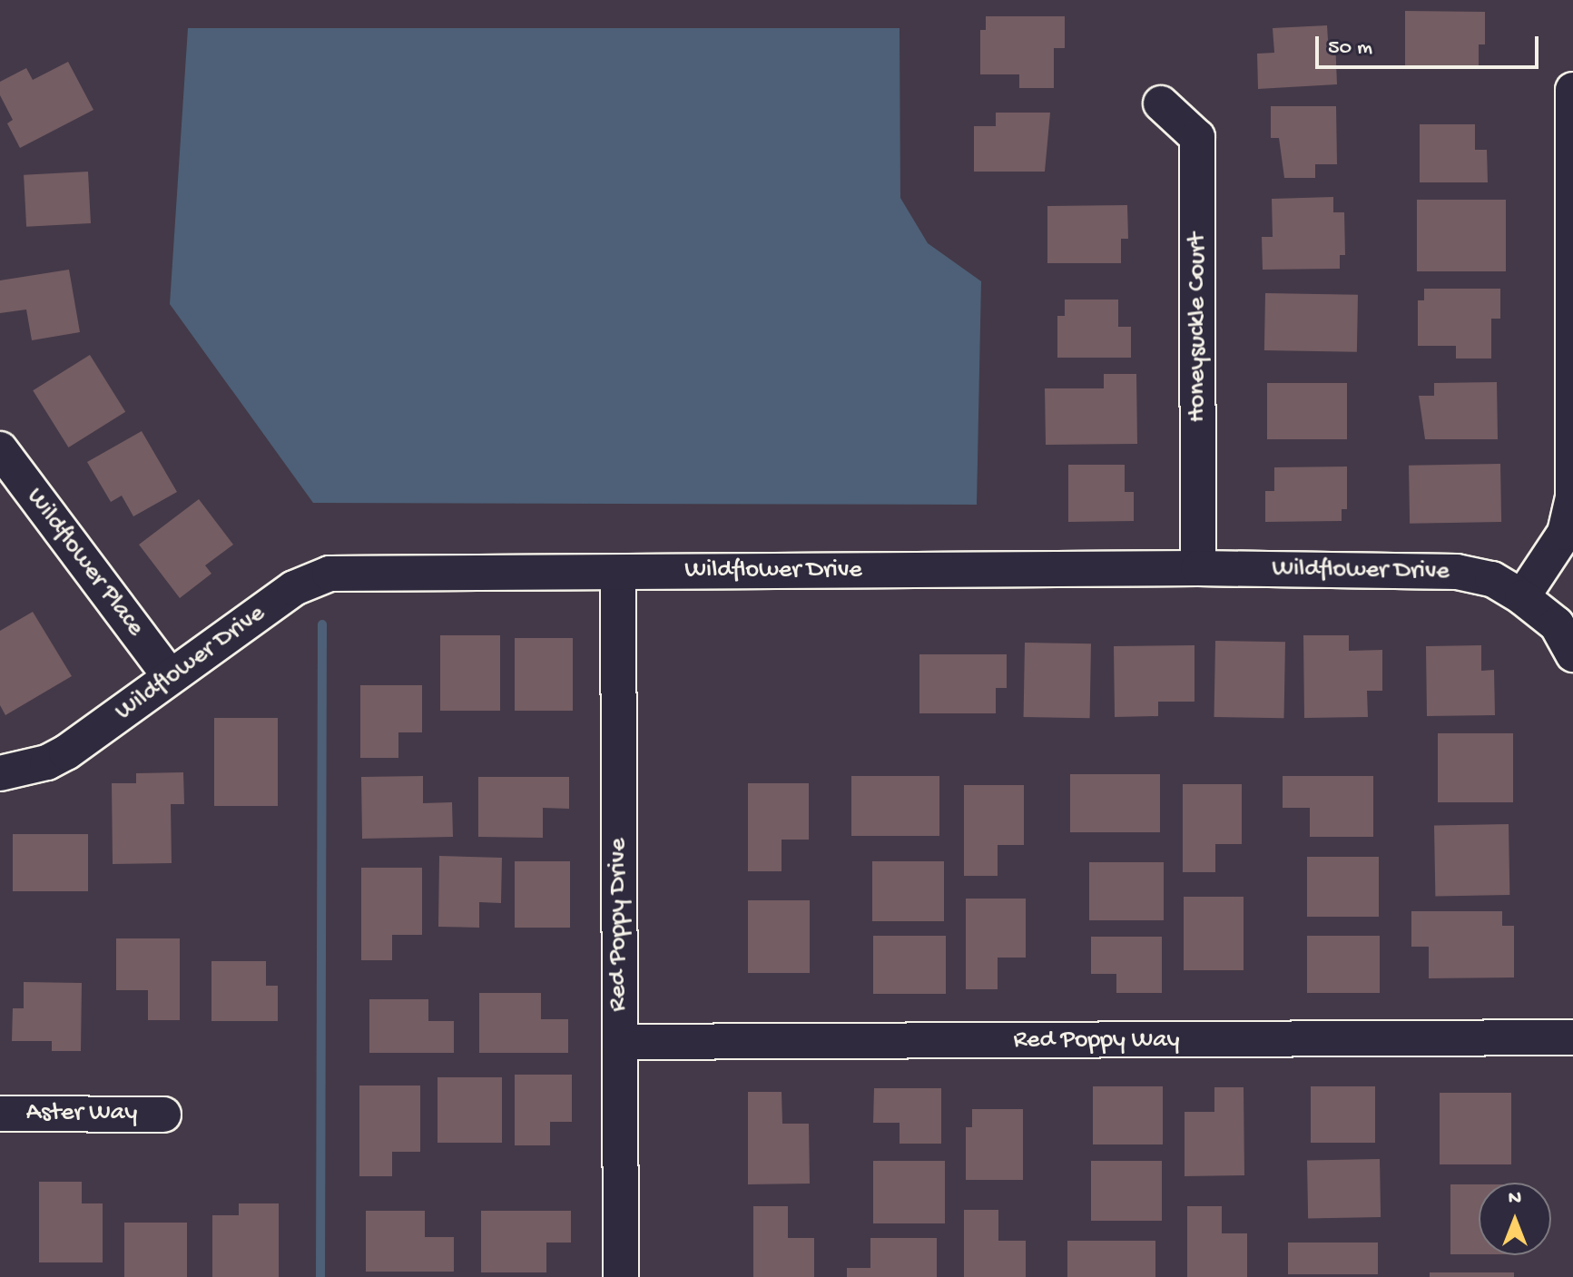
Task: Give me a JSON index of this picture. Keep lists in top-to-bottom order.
{
  "streets": {
    "street": [
      "Honeysuckle Court",
      "Wildflower Place",
      "Wildflower Drive",
      "Red Poppy Drive",
      "Red Poppy Way",
      "Aster Way"
    ]
  },
  "crossings": [
    ["Honeysuckle Court", "Wildflower Drive"],
    ["Wildflower Place", "Wildflower Drive"],
    ["Wildflower Drive", "Red Poppy Drive"],
    ["Red Poppy Drive", "Red Poppy Way"]
  ],
  "scale_bar": "50 m",
  "north": "top"
}
